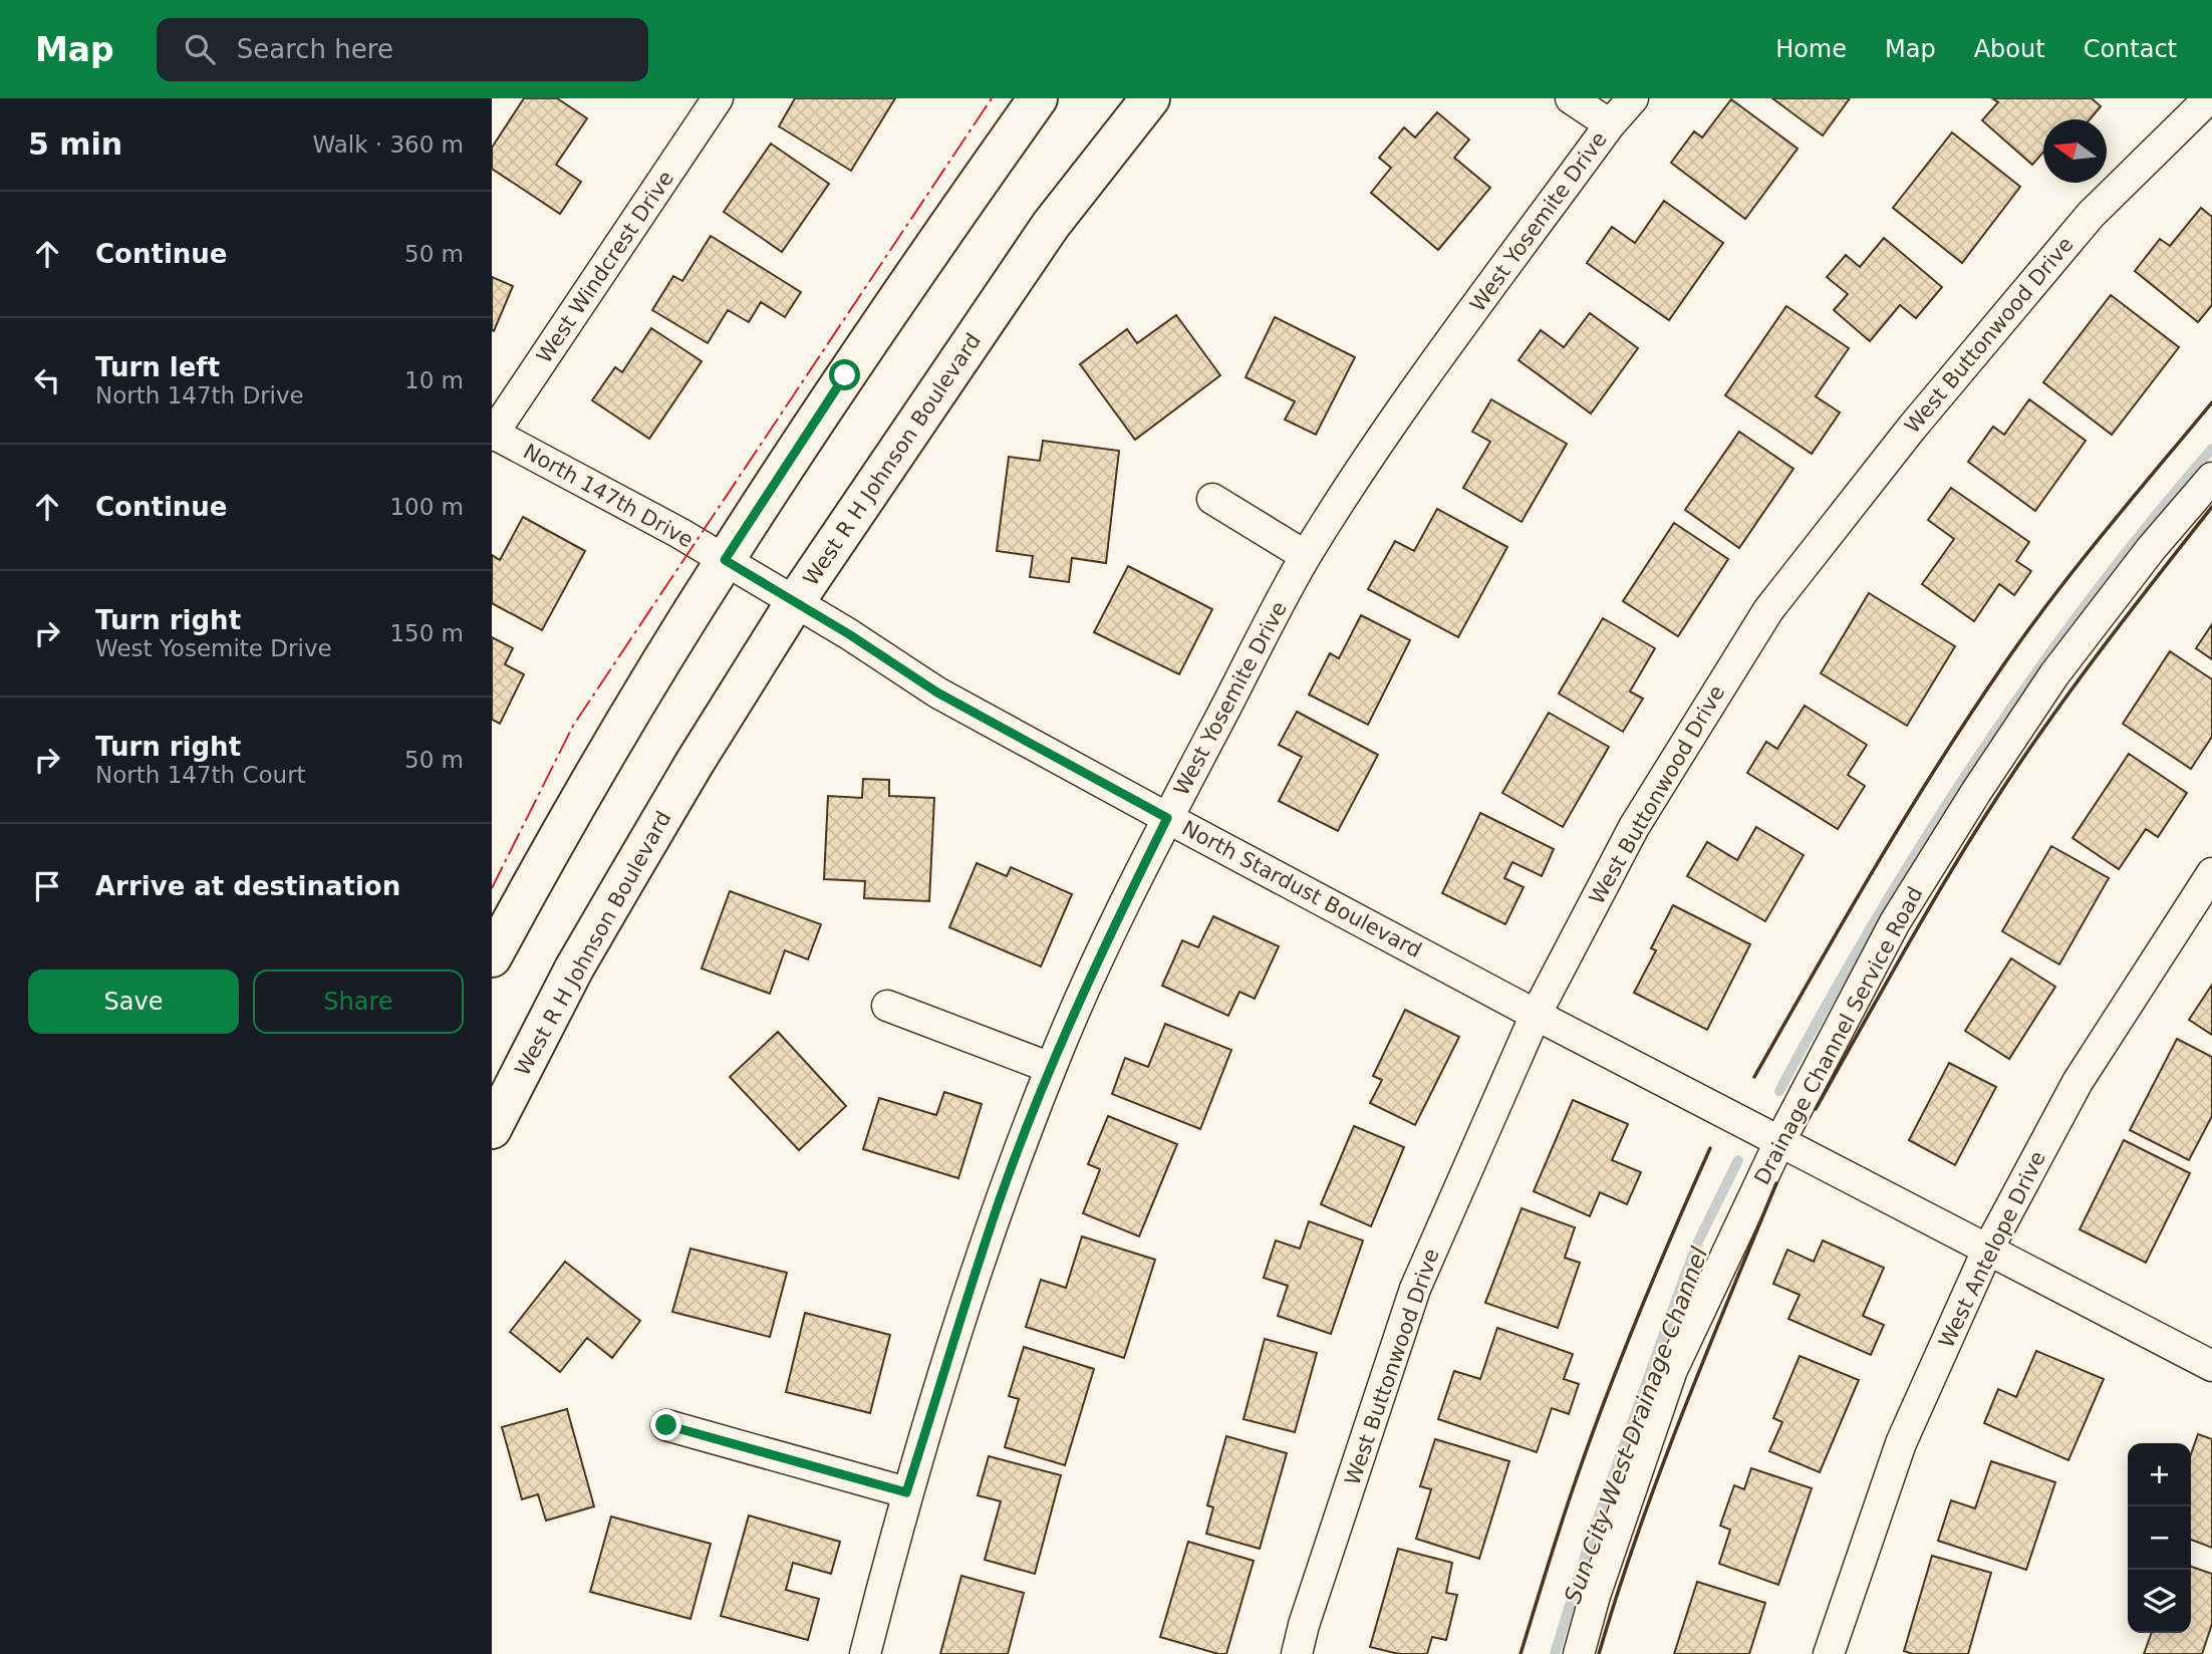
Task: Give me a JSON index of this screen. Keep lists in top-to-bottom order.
{
  "streets": {
    "main road": ["West R H Johnson Boulevard"],
    "street": [
      "West Yosemite Drive",
      "West Windcrest Drive",
      "West Buttonwood Drive",
      "North 147th Drive",
      "North Stardust Boulevard",
      "Drainage Channel Service Road",
      "West Antelope Drive"
    ]
  },
  "crossings": [
    ["West Yosemite Drive", "North Stardust Boulevard"],
    ["West Windcrest Drive", "North 147th Drive"],
    ["West Buttonwood Drive", "North Stardust Boulevard"],
    ["West R H Johnson Boulevard", "North Stardust Boulevard"],
    ["North 147th Drive", "North Stardust Boulevard"],
    ["North Stardust Boulevard", "Drainage Channel Service Road"]
  ],
  "water": ["Sun City West Drainage Channel"],
  "north": "left",
  "page": {
    "header": "Map",
    "search": "Search here",
    "nav": [
      "Home",
      "Map",
      "About",
      "Contact"
    ],
    "heading": ["5 min", "Walk · 360 m"],
    "list": [
      ["Continue", "50 m"],
      ["Turn left", "North 147th Drive", "10 m"],
      ["Continue", "100 m"],
      ["Turn right", "West Yosemite Drive", "150 m"],
      ["Turn right", "North 147th Court", "50 m"],
      "Arrive at destination"
    ],
    "buttons": ["Save", "Share"],
    "map_buttons": ["+", "−"]
  }
}
